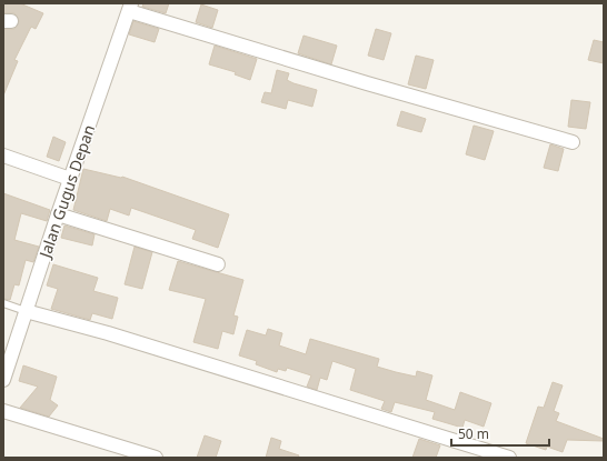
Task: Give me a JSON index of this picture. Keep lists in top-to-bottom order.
{
  "streets": {
    "street": ["Jalan Gugus Depan"]
  },
  "scale_bar": "50 m"
}
